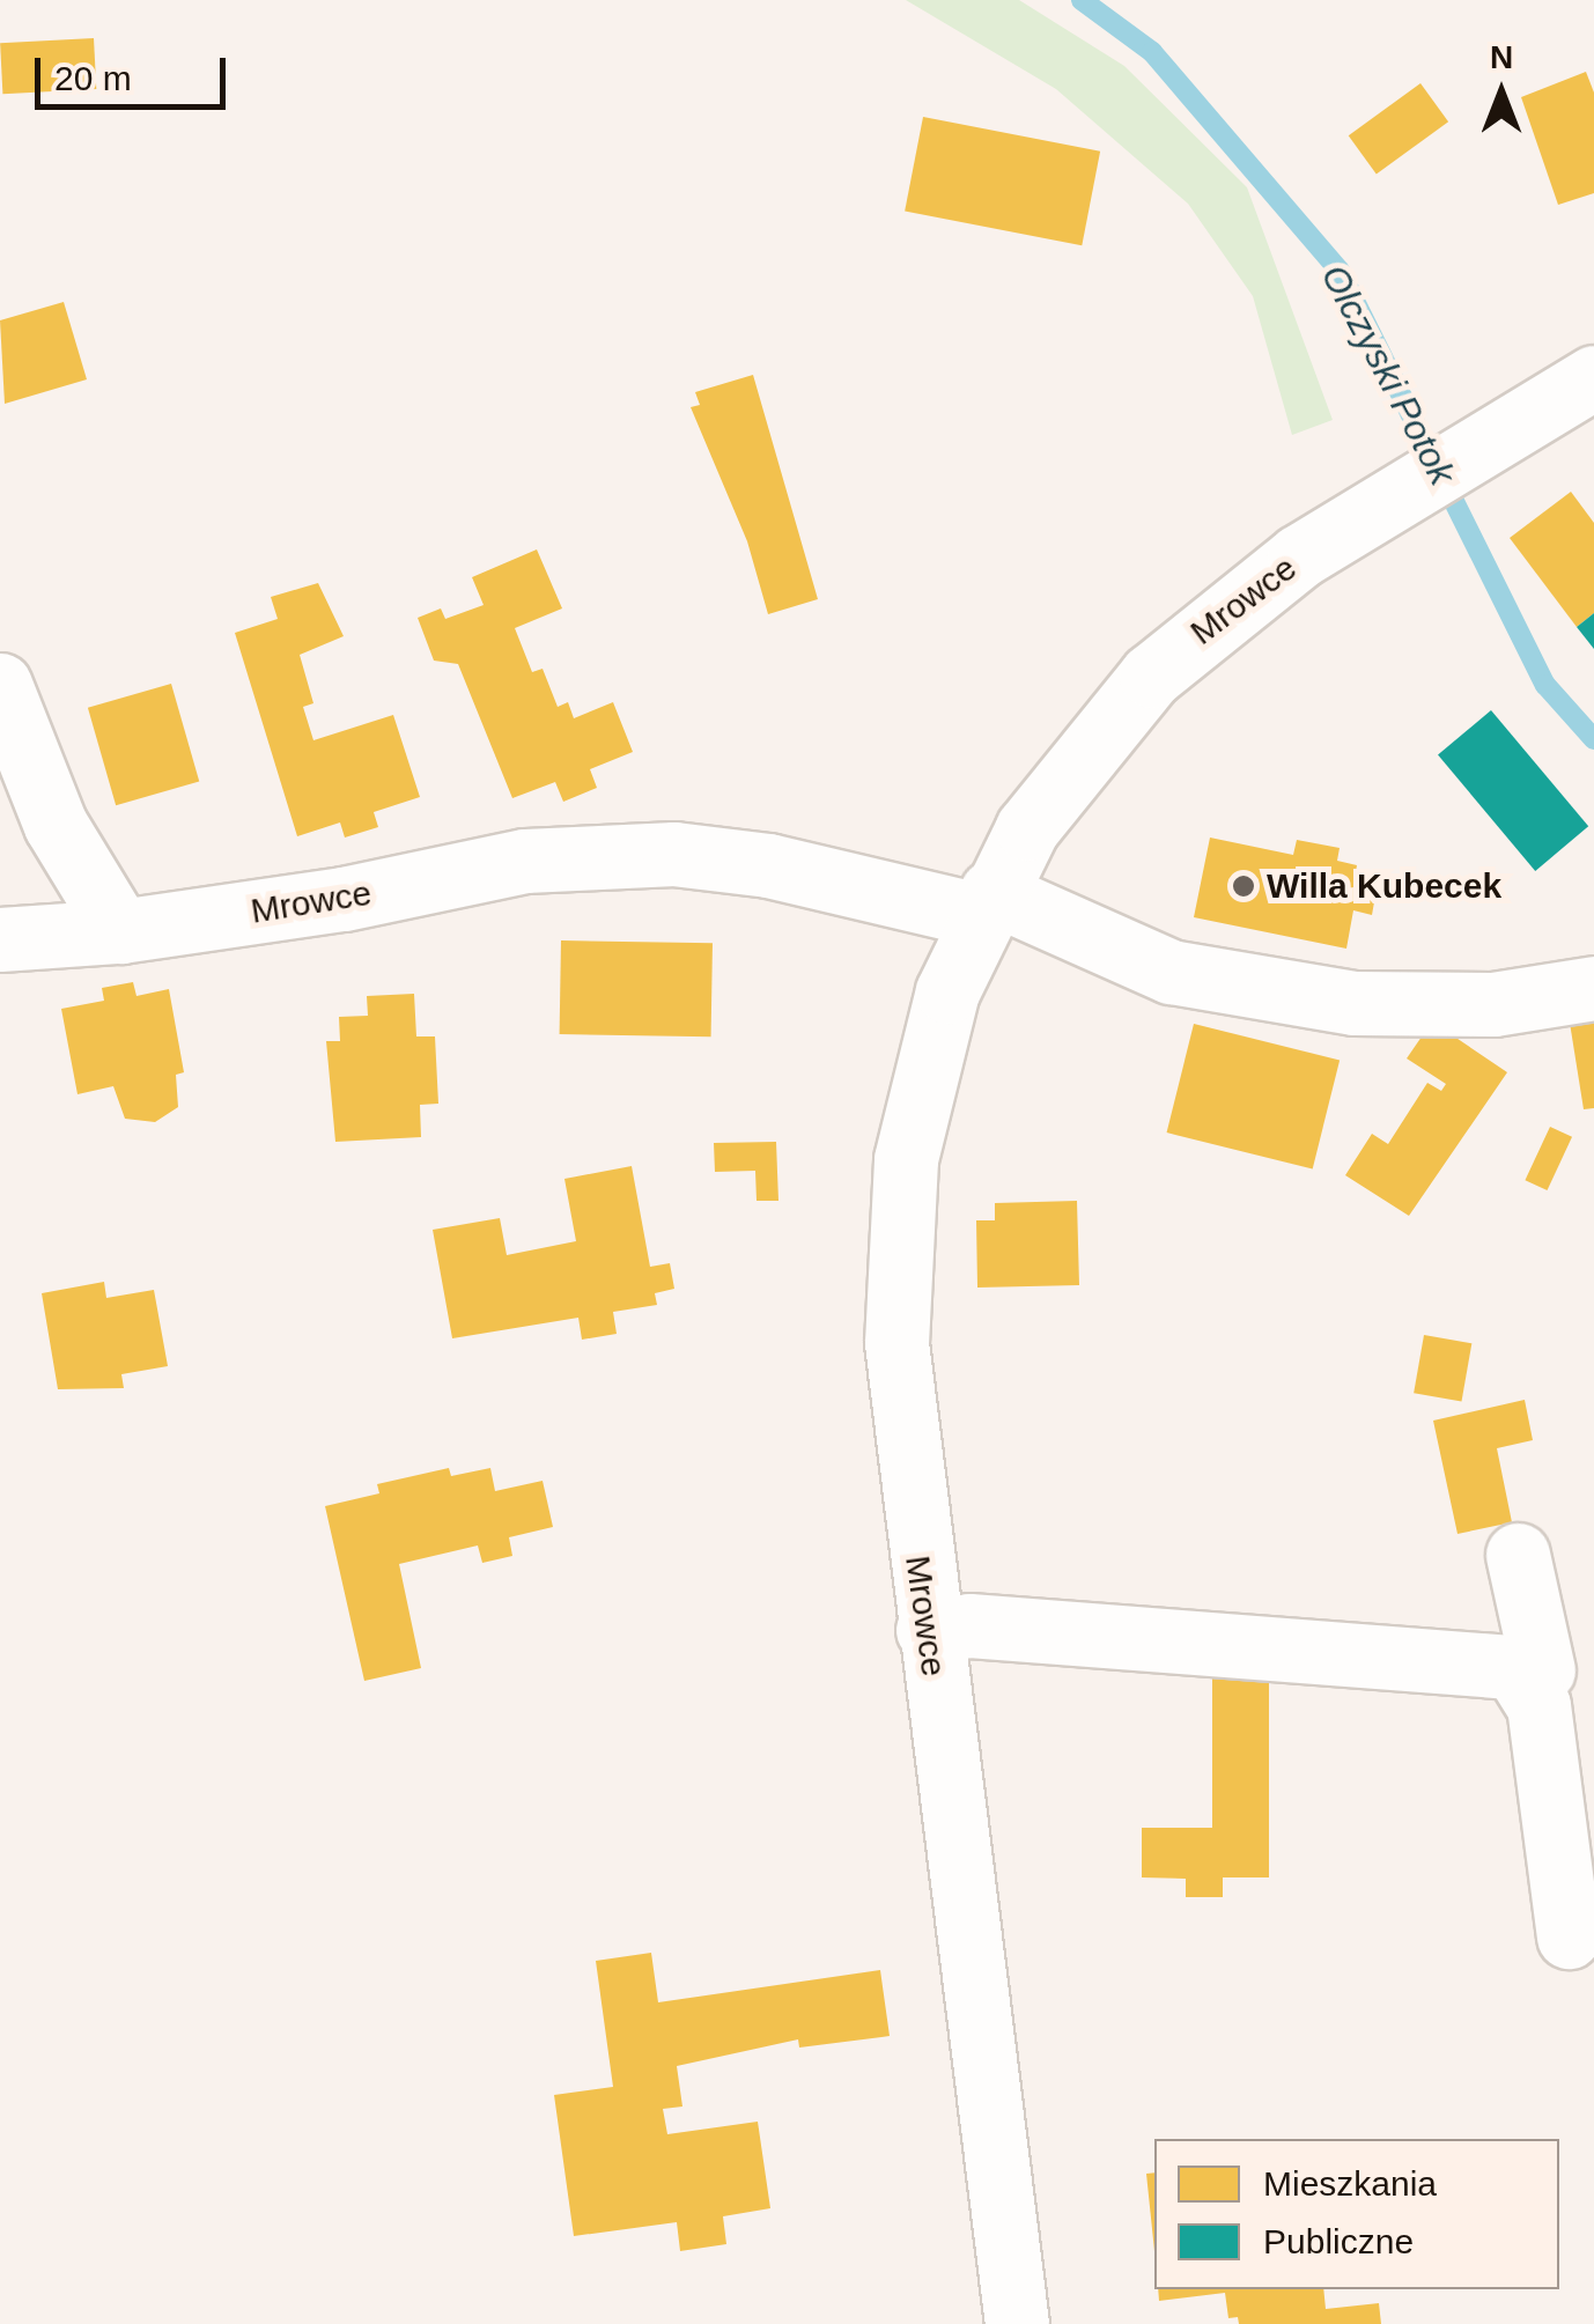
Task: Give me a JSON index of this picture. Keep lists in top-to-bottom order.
{
  "streets": {
    "street": ["Mrowce"]
  },
  "water": ["Olczyski Potok"],
  "places": ["Willa Kubecek"],
  "legend": ["Mieszkania", "Publiczne"],
  "scale_bar": "20 m",
  "north": "top"
}
